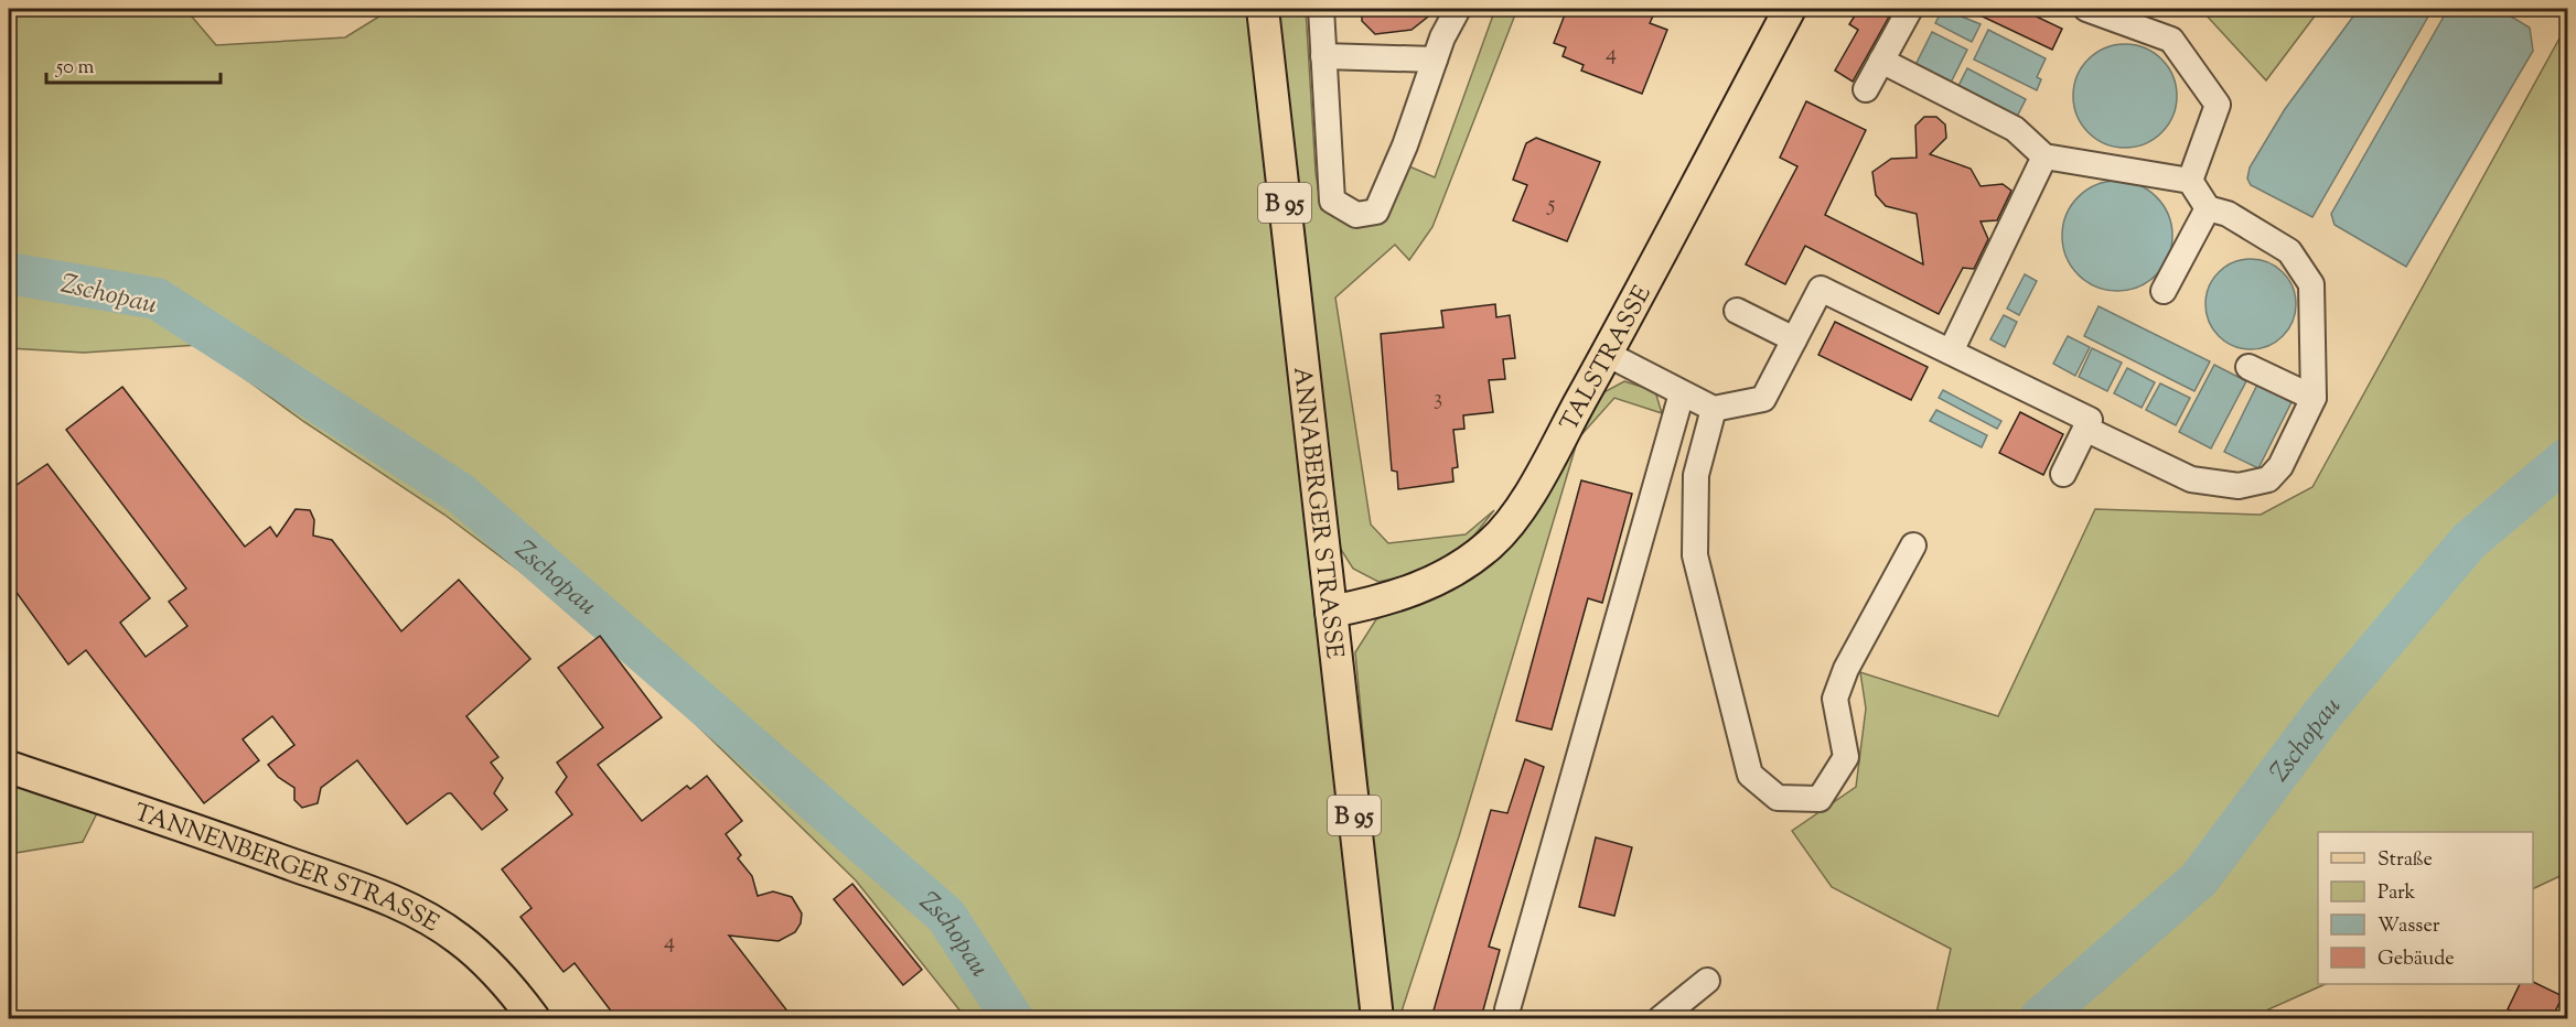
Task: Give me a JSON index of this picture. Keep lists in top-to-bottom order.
{
  "streets": {
    "main road": [
      "B 95",
      "TALSTRASSE",
      "ANNABERGER STRASSE",
      "TANNENBERGER STRASSE"
    ]
  },
  "crossings": [
    ["TALSTRASSE", "ANNABERGER STRASSE"]
  ],
  "water": ["Zschopau"],
  "house_numbers": [
    "4",
    "5",
    "3",
    "4"
  ],
  "legend": [
    "Straße",
    "Park",
    "Wasser",
    "Gebäude"
  ],
  "scale_bar": "50 m"
}
